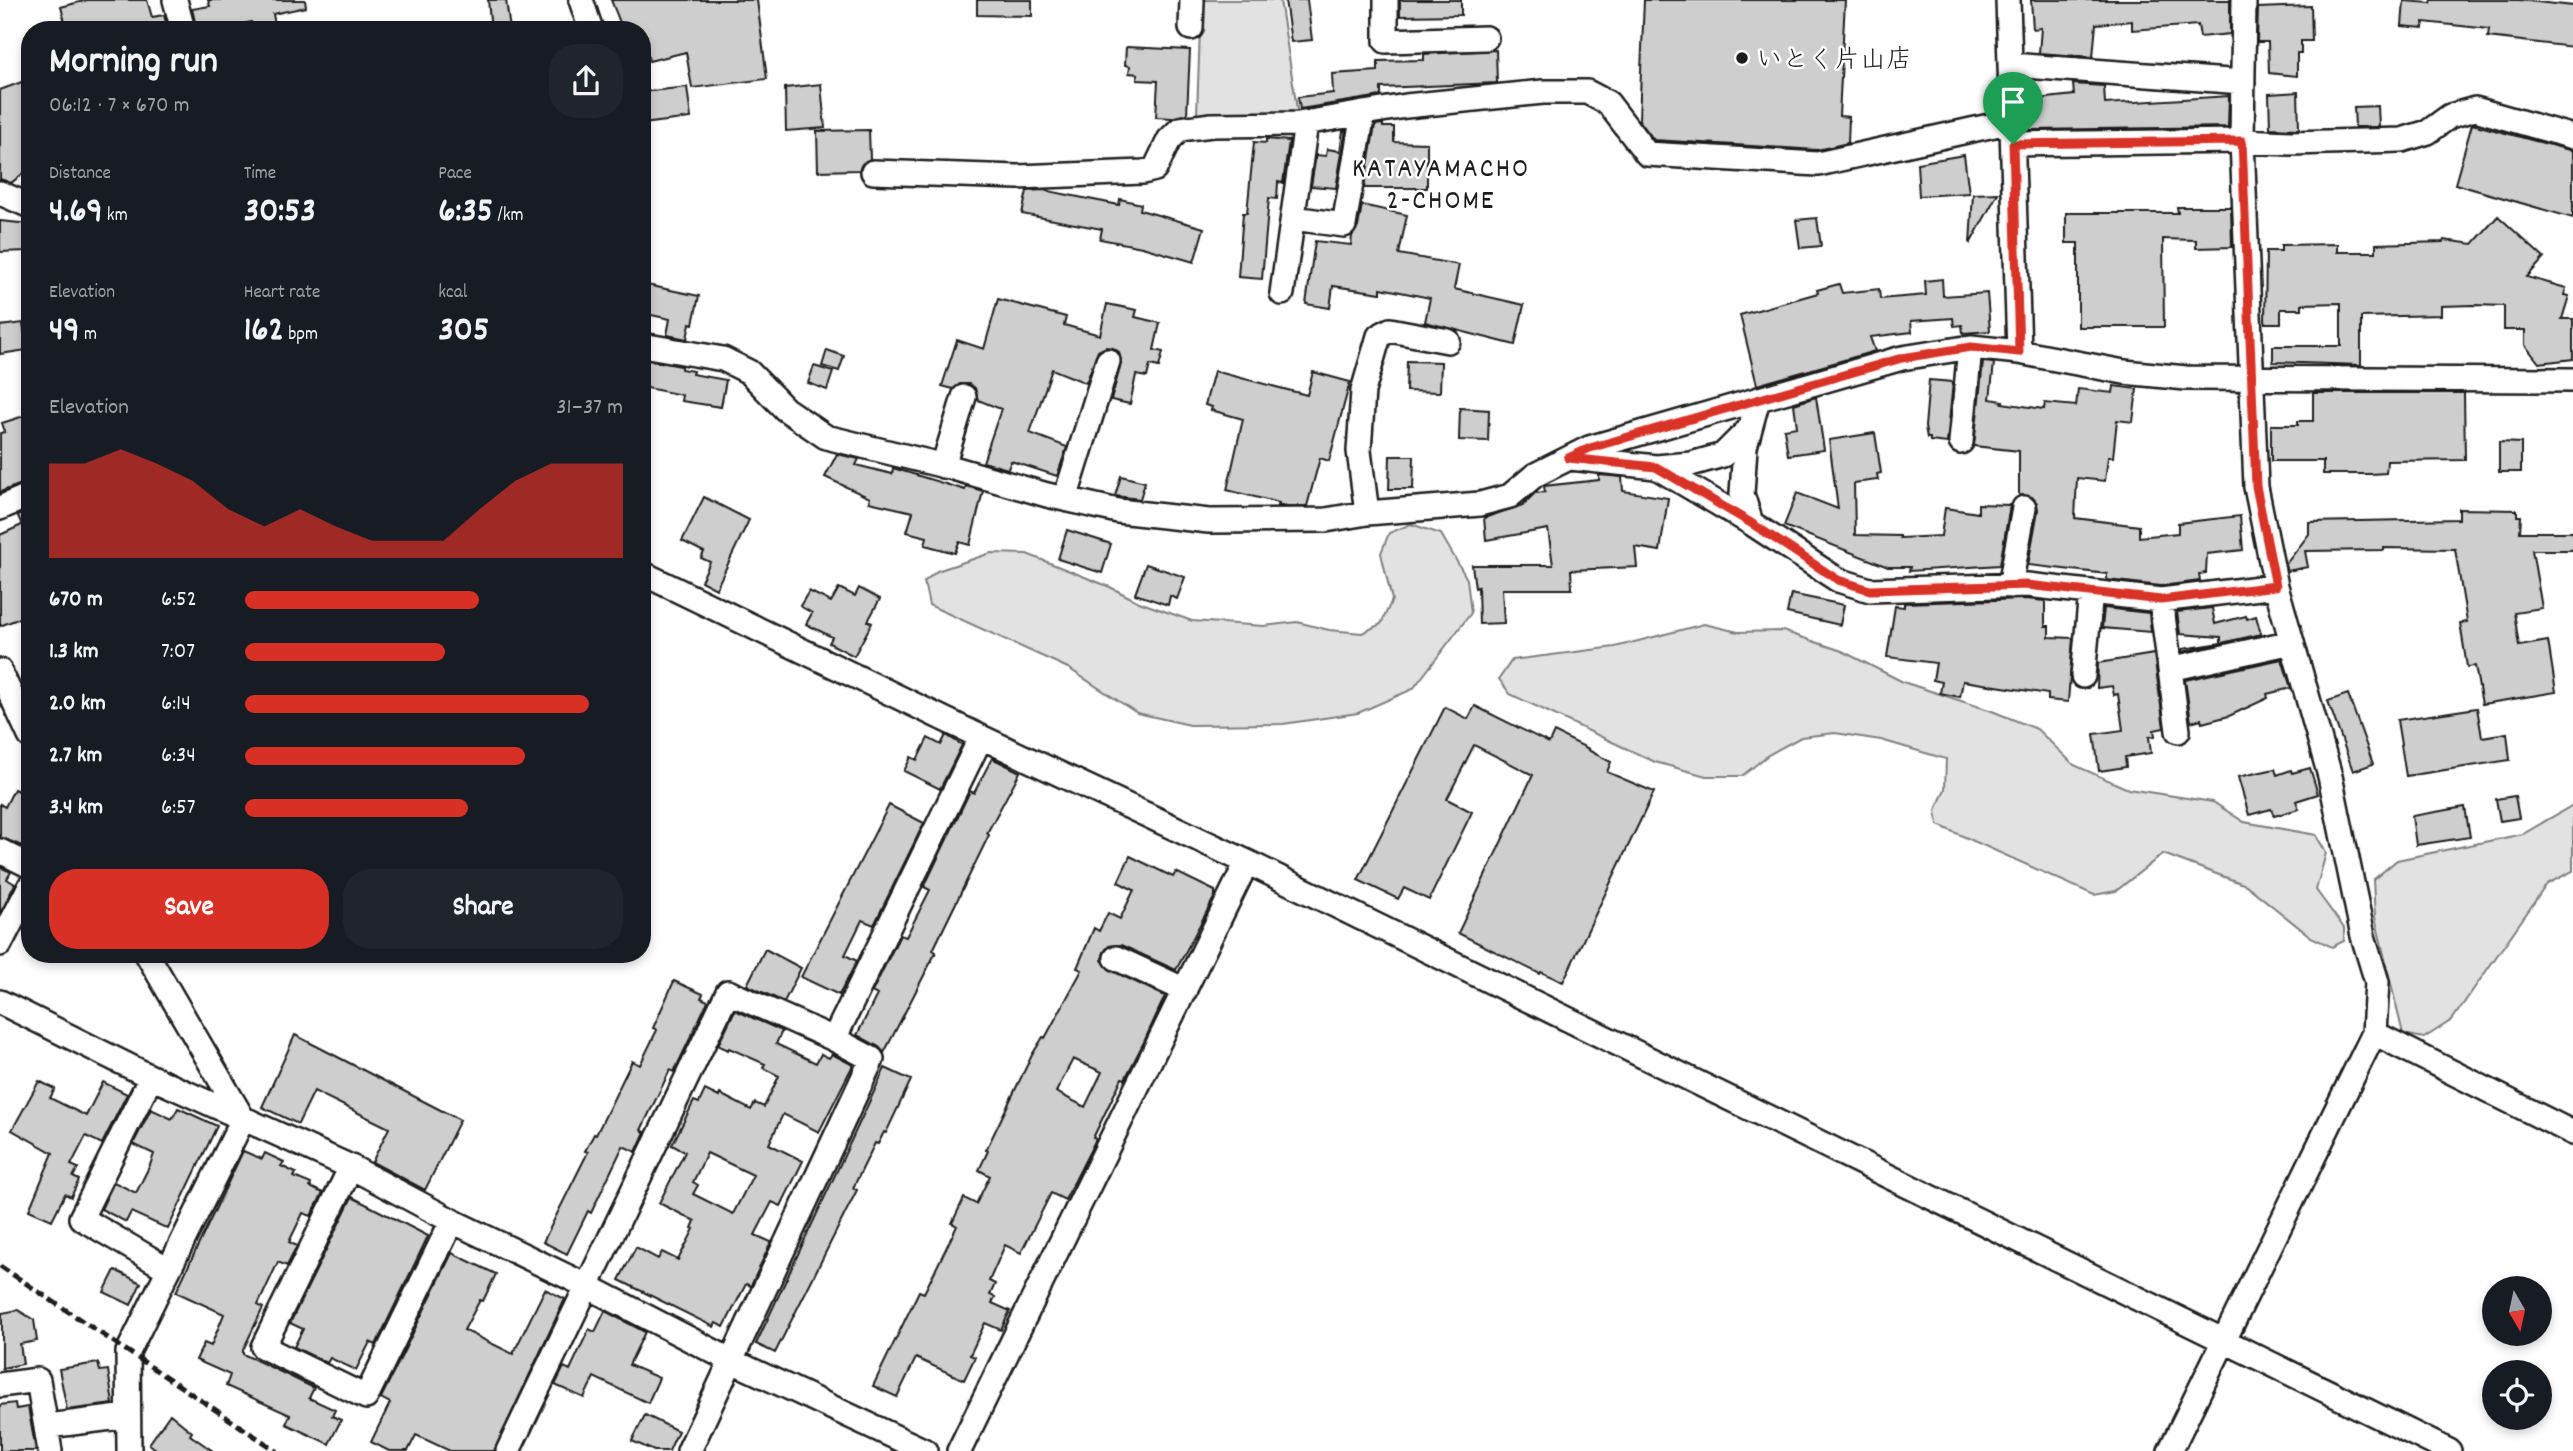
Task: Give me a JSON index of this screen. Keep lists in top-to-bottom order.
{
  "districts": ["KATAYAMACHO 2-CHOME"],
  "places": ["いとく片山店"],
  "north": "bottom",
  "page": {
    "heading": ["Morning run", "06:12 · 7 × 670 m"],
    "stats": [
      ["Distance", "4.69 km"],
      ["Time", "30:53"],
      ["Pace", "6:35 /km"],
      ["Elevation", "49 m"],
      ["Heart rate", "162 bpm"],
      ["kcal", "305"]
    ],
    "chart": ["Elevation", "31–37 m"],
    "list": [
      {
        "name": "670 m",
        "note": "6:52"
      },
      {
        "name": "1.3 km",
        "note": "7:07"
      },
      {
        "name": "2.0 km",
        "note": "6:14"
      },
      {
        "name": "2.7 km",
        "note": "6:34"
      },
      {
        "name": "3.4 km",
        "note": "6:57"
      }
    ],
    "buttons": ["Save", "Share"]
  }
}
